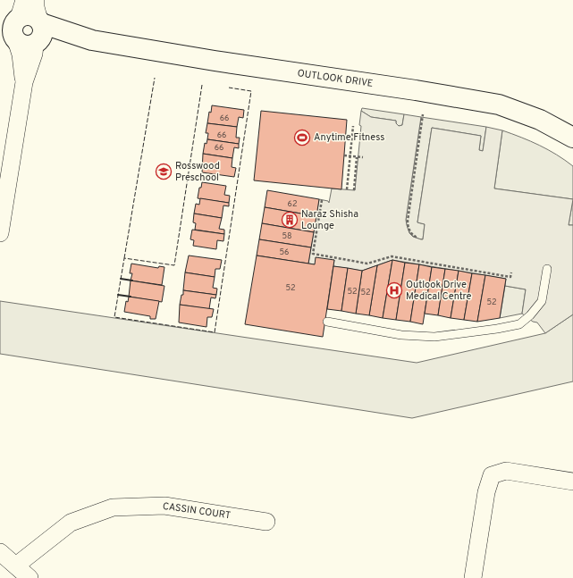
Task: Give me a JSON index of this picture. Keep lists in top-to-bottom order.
{
  "streets": {
    "street": ["OUTLOOK DRIVE", "CASSIN COURT"]
  },
  "places": {
    "sports": ["Anytime Fitness"],
    "school or university": ["Rosswood Preschool"],
    "building": ["Naraz Shisha Lounge"],
    "hospital": ["Outlook Drive Medical Centre"]
  },
  "house_numbers": [
    "66",
    "66",
    "66",
    "62",
    "58",
    "56",
    "52",
    "52",
    "52",
    "52"
  ]
}
